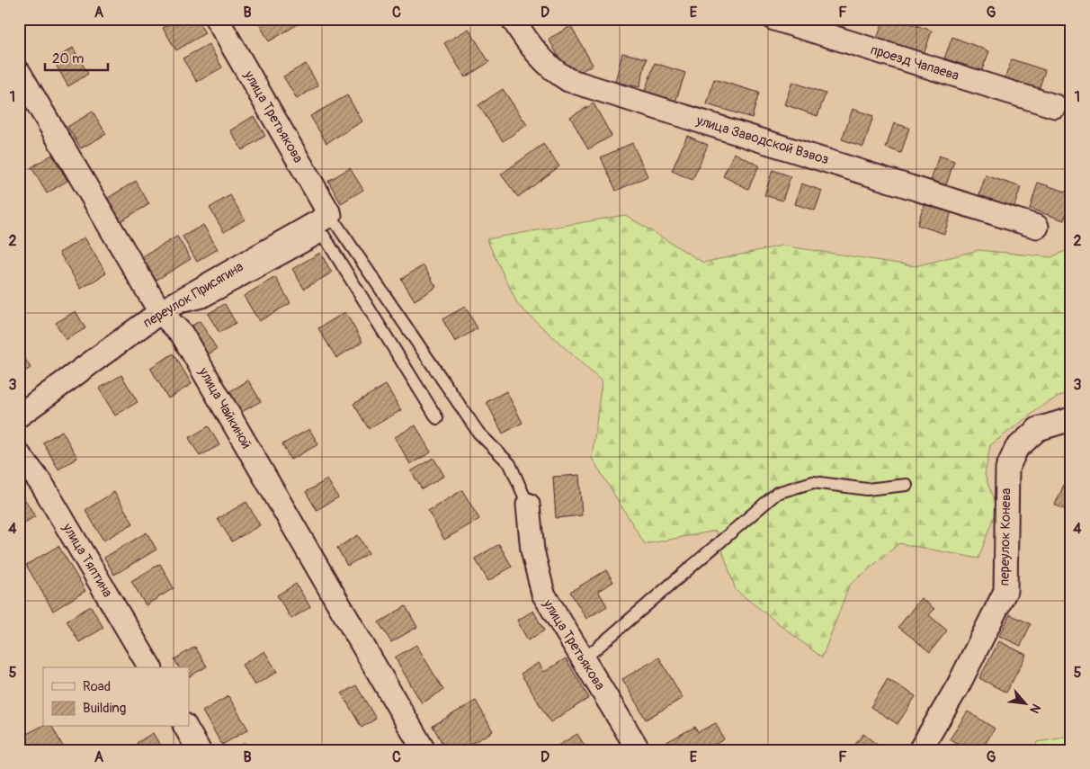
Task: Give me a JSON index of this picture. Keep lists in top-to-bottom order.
{
  "streets": {
    "street": [
      "проезд Чапаева",
      "улица Третьякова",
      "улица Заводской Взвоз",
      "переулок Присягина",
      "улица Чайкиной",
      "переулок Конева",
      "улица Тяптина"
    ]
  },
  "crossings": [
    ["улица Третьякова", "переулок Присягина"],
    ["переулок Присягина", "улица Чайкиной"]
  ],
  "legend": ["Road", "Building"],
  "scale_bar": "20 m",
  "north": "bottom right",
  "grid": {
    "columns": [
      "A",
      "B",
      "C",
      "D",
      "E",
      "F",
      "G"
    ],
    "rows": [
      "1",
      "2",
      "3",
      "4",
      "5"
    ]
  }
}
